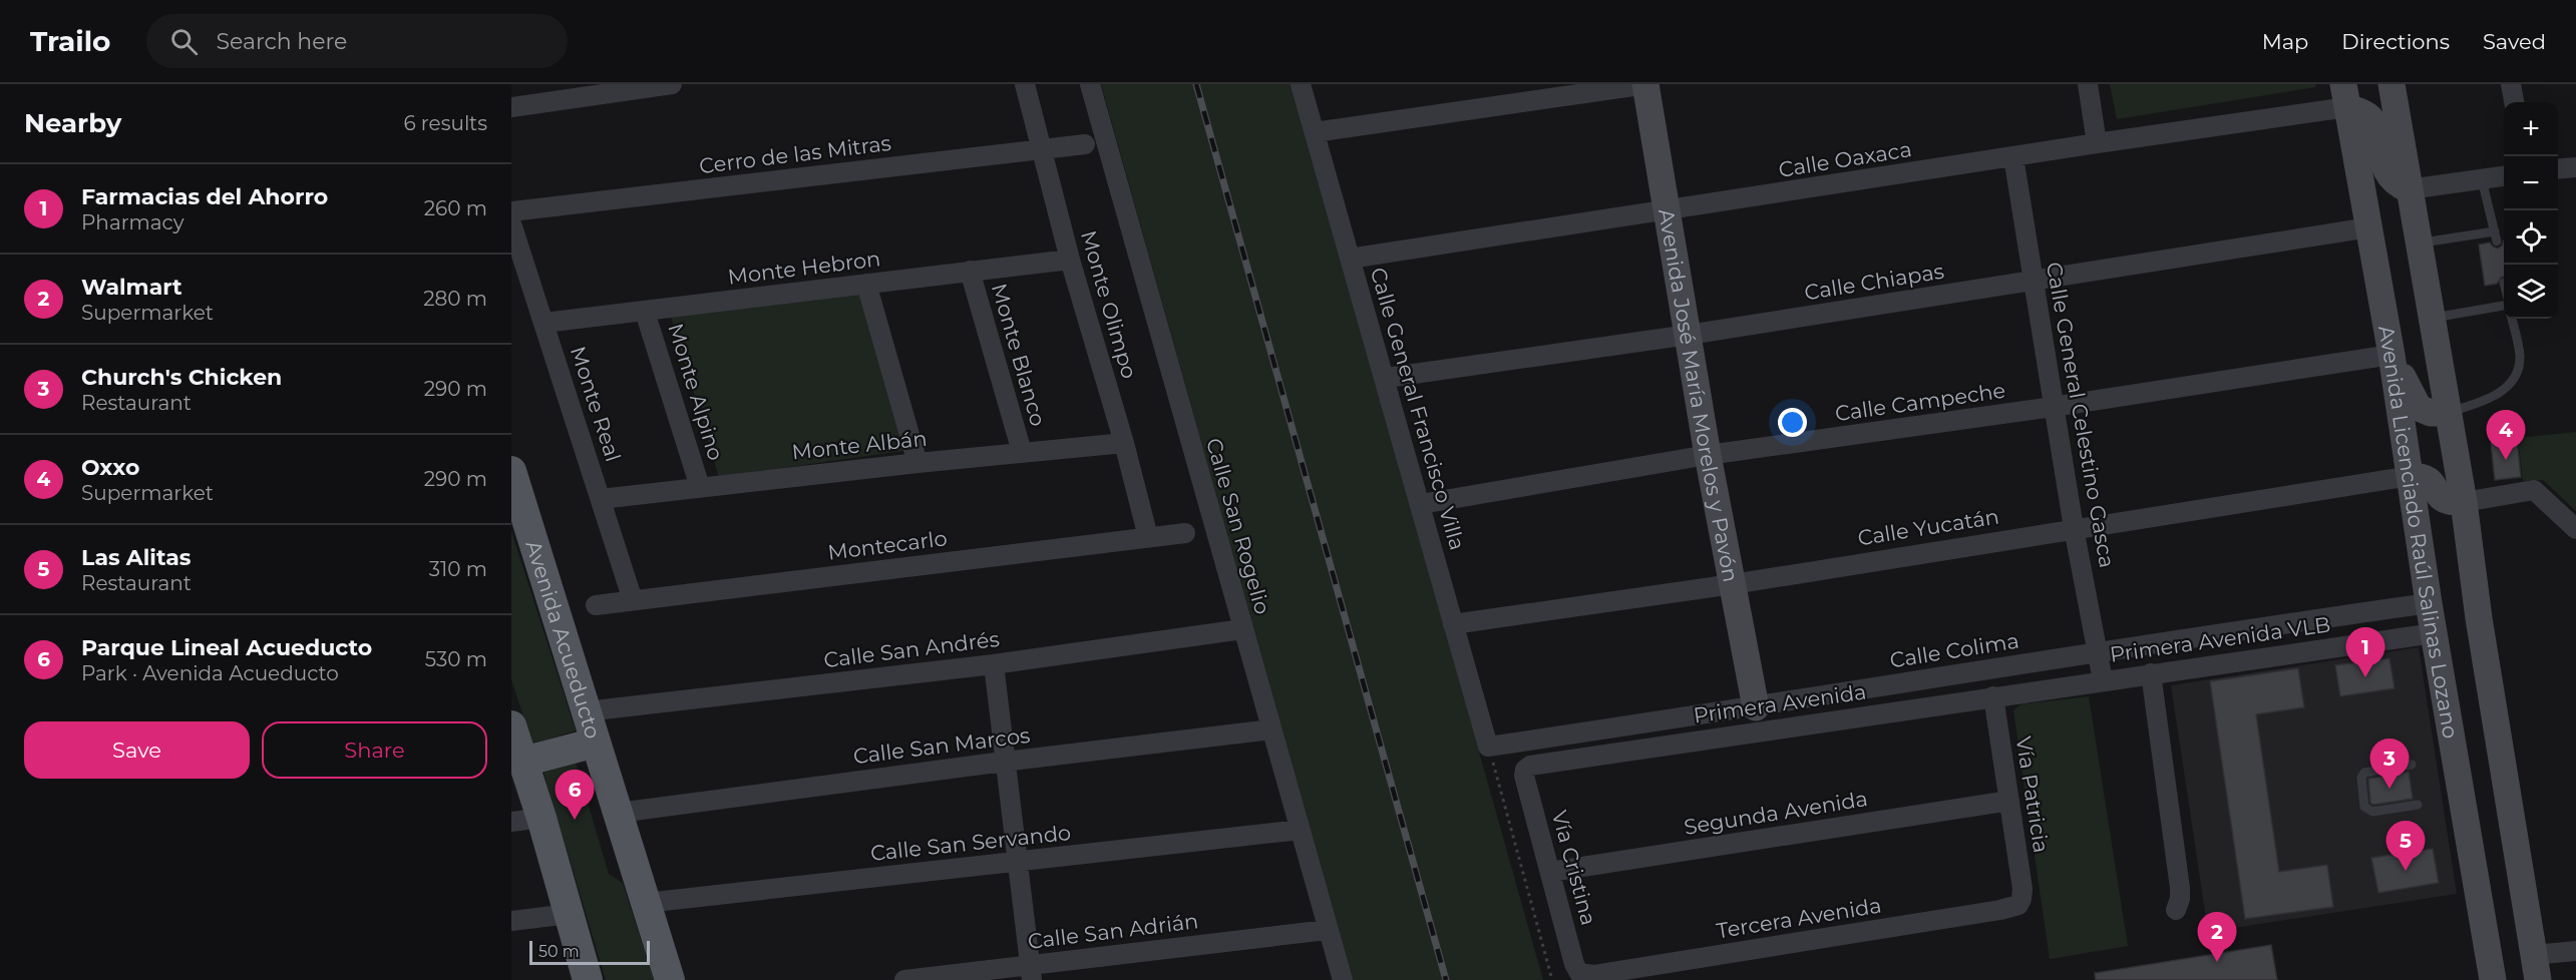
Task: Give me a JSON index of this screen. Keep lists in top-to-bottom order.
{
  "streets": {
    "main road": ["Avenida José María Morelos y Pavón", "Avenida Licenciado Raúl Salinas Lozano", "Avenida Acueducto"],
    "street": [
      "Cerro de las Mitras",
      "Calle Oaxaca",
      "Monte Hebron",
      "Calle Chiapas",
      "Monte Olimpo",
      "Monte Blanco",
      "Monte Alpino",
      "Calle Campeche",
      "Monte Real",
      "Calle General Francisco Villa",
      "Calle General Celestino Gasca",
      "Monte Albán",
      "Calle San Rogelio",
      "Calle Yucatán",
      "Montecarlo",
      "Primera Avenida VLB",
      "Calle San Andrés",
      "Calle Colima",
      "Primera Avenida",
      "Calle San Marcos",
      "Vía Patricia",
      "Segunda Avenida",
      "Calle San Servando",
      "Vía Cristina",
      "Tercera Avenida",
      "Calle San Adrián"
    ]
  },
  "crossings": [
    ["Cerro de las Mitras", "Monte Olimpo"],
    ["Calle Oaxaca", "Avenida José María Morelos y Pavón"],
    ["Calle Oaxaca", "Calle General Francisco Villa"],
    ["Calle Oaxaca", "Calle General Celestino Gasca"],
    ["Calle Oaxaca", "Avenida Licenciado Raúl Salinas Lozano"],
    ["Monte Hebron", "Monte Olimpo"],
    ["Monte Hebron", "Monte Blanco"],
    ["Monte Hebron", "Monte Alpino"],
    ["Monte Hebron", "Monte Real"],
    ["Calle Chiapas", "Avenida José María Morelos y Pavón"],
    ["Calle Chiapas", "Calle General Francisco Villa"],
    ["Calle Chiapas", "Calle General Celestino Gasca"],
    ["Calle Chiapas", "Avenida Licenciado Raúl Salinas Lozano"],
    ["Monte Olimpo", "Monte Albán"],
    ["Monte Olimpo", "Montecarlo"],
    ["Monte Blanco", "Monte Albán"],
    ["Monte Alpino", "Monte Albán"],
    ["Avenida José María Morelos y Pavón", "Calle Campeche"],
    ["Avenida José María Morelos y Pavón", "Calle Yucatán"],
    ["Avenida José María Morelos y Pavón", "Calle Colima"],
    ["Calle Campeche", "Calle General Francisco Villa"],
    ["Calle Campeche", "Calle General Celestino Gasca"],
    ["Calle Campeche", "Avenida Licenciado Raúl Salinas Lozano"],
    ["Monte Real", "Monte Albán"],
    ["Monte Real", "Montecarlo"],
    ["Calle General Francisco Villa", "Calle Yucatán"],
    ["Calle General Francisco Villa", "Calle Colima"],
    ["Calle General Celestino Gasca", "Calle Yucatán"],
    ["Calle General Celestino Gasca", "Primera Avenida VLB"],
    ["Calle General Celestino Gasca", "Calle Colima"],
    ["Calle San Rogelio", "Calle San Andrés"],
    ["Calle San Rogelio", "Calle San Marcos"],
    ["Calle San Rogelio", "Calle San Servando"],
    ["Calle San Rogelio", "Calle San Adrián"],
    ["Calle Yucatán", "Avenida Licenciado Raúl Salinas Lozano"],
    ["Avenida Licenciado Raúl Salinas Lozano", "Primera Avenida VLB"],
    ["Avenida Licenciado Raúl Salinas Lozano", "Calle Colima"],
    ["Avenida Acueducto", "Calle San Andrés"],
    ["Avenida Acueducto", "Calle San Marcos"],
    ["Avenida Acueducto", "Calle San Servando"],
    ["Primera Avenida VLB", "Primera Avenida"],
    ["Primera Avenida", "Vía Patricia"],
    ["Primera Avenida", "Vía Cristina"],
    ["Vía Patricia", "Segunda Avenida"],
    ["Vía Patricia", "Tercera Avenida"],
    ["Segunda Avenida", "Vía Cristina"],
    ["Vía Cristina", "Tercera Avenida"]
  ],
  "scale_bar": "50 m",
  "page": {
    "header": "Trailo",
    "search": "Search here",
    "nav": ["Map", "Directions", "Saved"],
    "heading": ["Nearby", "6 results"],
    "map_buttons": ["+", "−"],
    "list": [
      {
        "mark": "1",
        "name": "Farmacias del Ahorro",
        "note": "Pharmacy",
        "value": "260 m"
      },
      {
        "mark": "2",
        "name": "Walmart",
        "note": "Supermarket",
        "value": "280 m"
      },
      {
        "mark": "3",
        "name": "Church's Chicken",
        "note": "Restaurant",
        "value": "290 m"
      },
      {
        "mark": "4",
        "name": "Oxxo",
        "note": "Supermarket",
        "value": "290 m"
      },
      {
        "mark": "5",
        "name": "Las Alitas",
        "note": "Restaurant",
        "value": "310 m"
      },
      {
        "mark": "6",
        "name": "Parque Lineal Acueducto",
        "note": "Park · Avenida Acueducto",
        "value": "530 m"
      }
    ],
    "pins": [
      "4",
      "1",
      "3",
      "6",
      "5",
      "2"
    ],
    "buttons": ["Save", "Share"],
    "scale": "50 m"
  }
}
